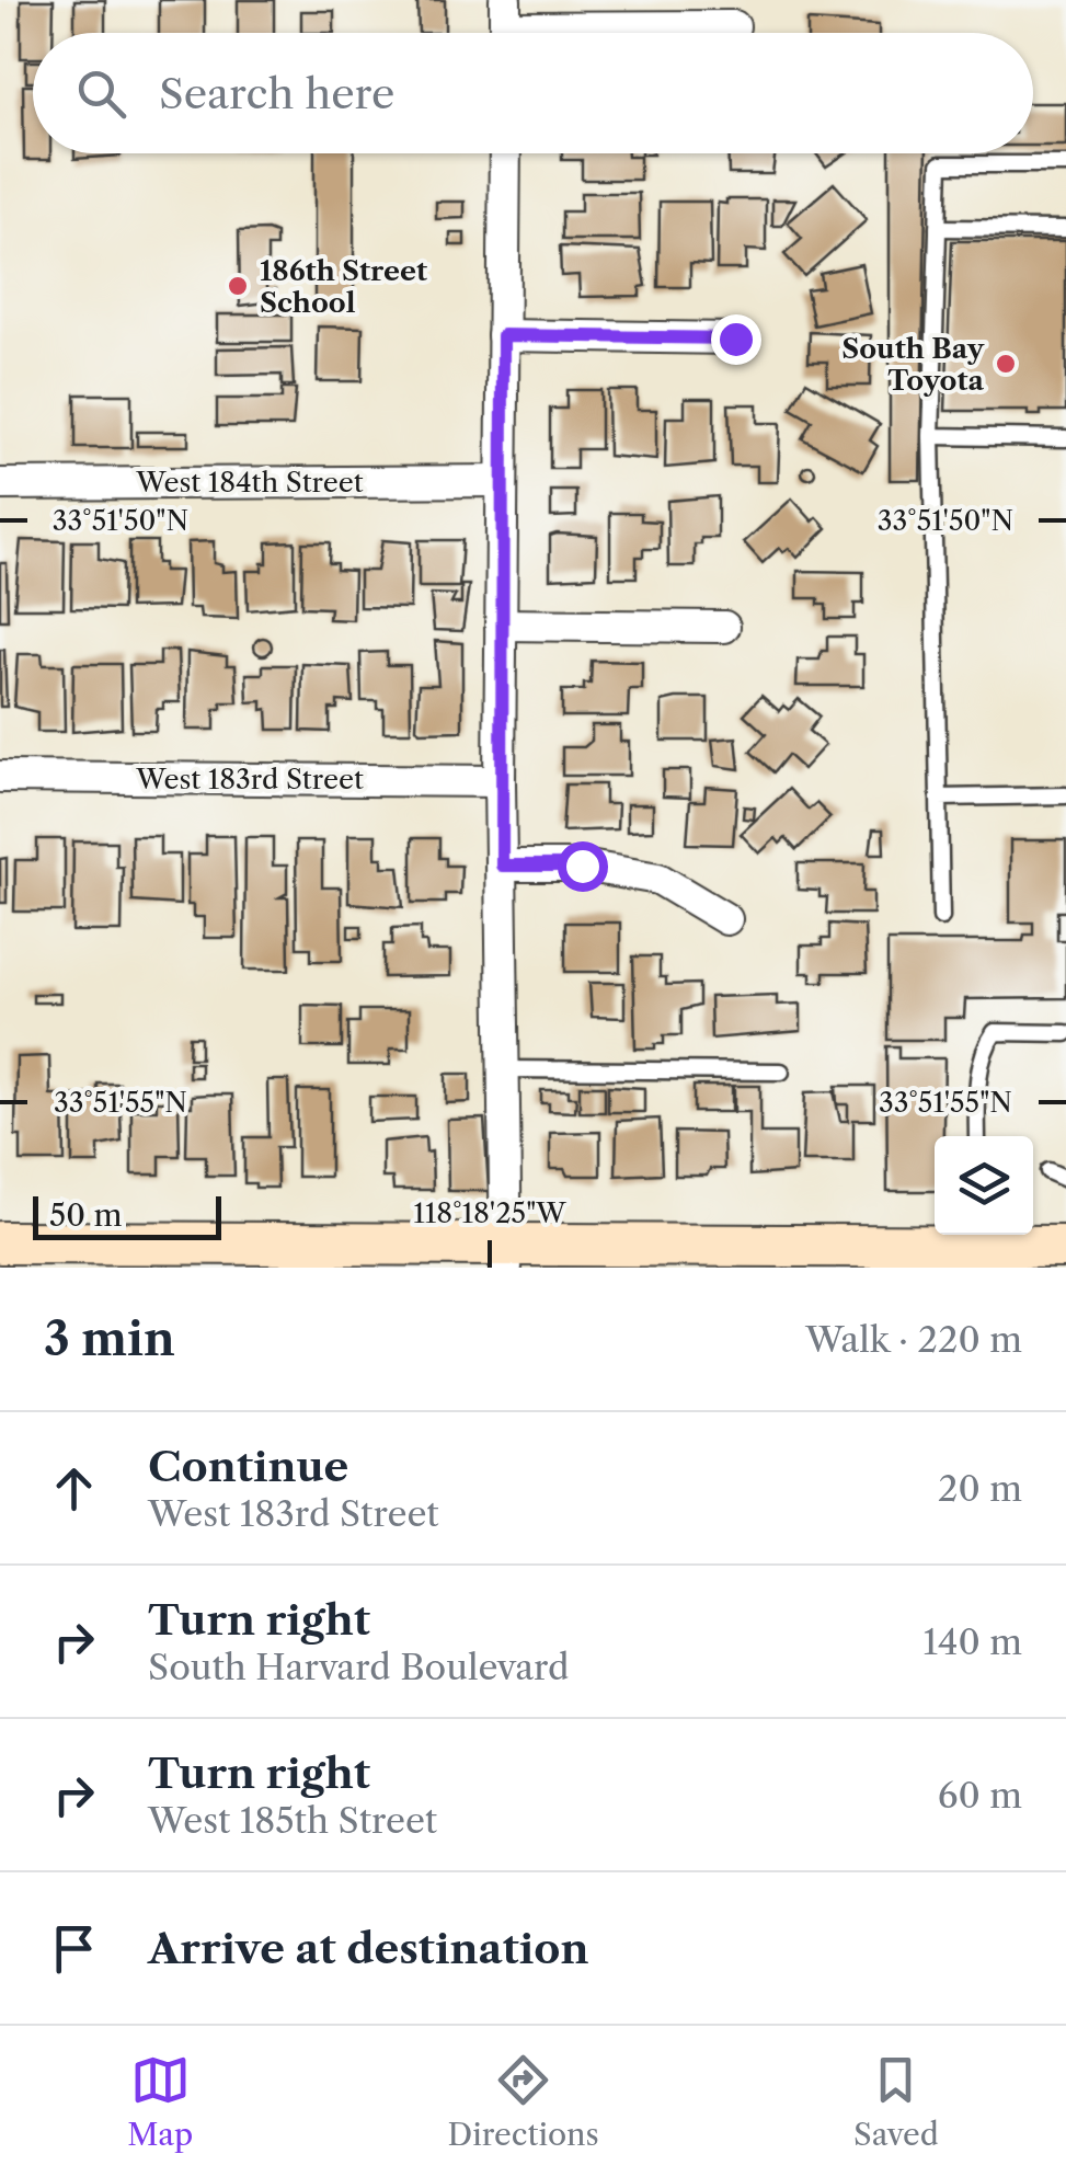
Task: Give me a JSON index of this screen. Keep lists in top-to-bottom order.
{
  "streets": {
    "street": ["West 184th Street", "West 183rd Street"]
  },
  "places": ["186th Street School", "South Bay Toyota"],
  "scale_bar": "50 m",
  "page": {
    "search": "Search here",
    "scale": "50 m",
    "heading": ["3 min", "Walk · 220 m"],
    "list": [
      ["Continue", "West 183rd Street", "20 m"],
      ["Turn right", "South Harvard Boulevard", "140 m"],
      ["Turn right", "West 185th Street", "60 m"],
      "Arrive at destination"
    ],
    "nav": ["Map", "Directions", "Saved"]
  },
  "coordinates": ["33°51'50\"N", "33°51'55\"N", "118°18'25\"W"]
}
